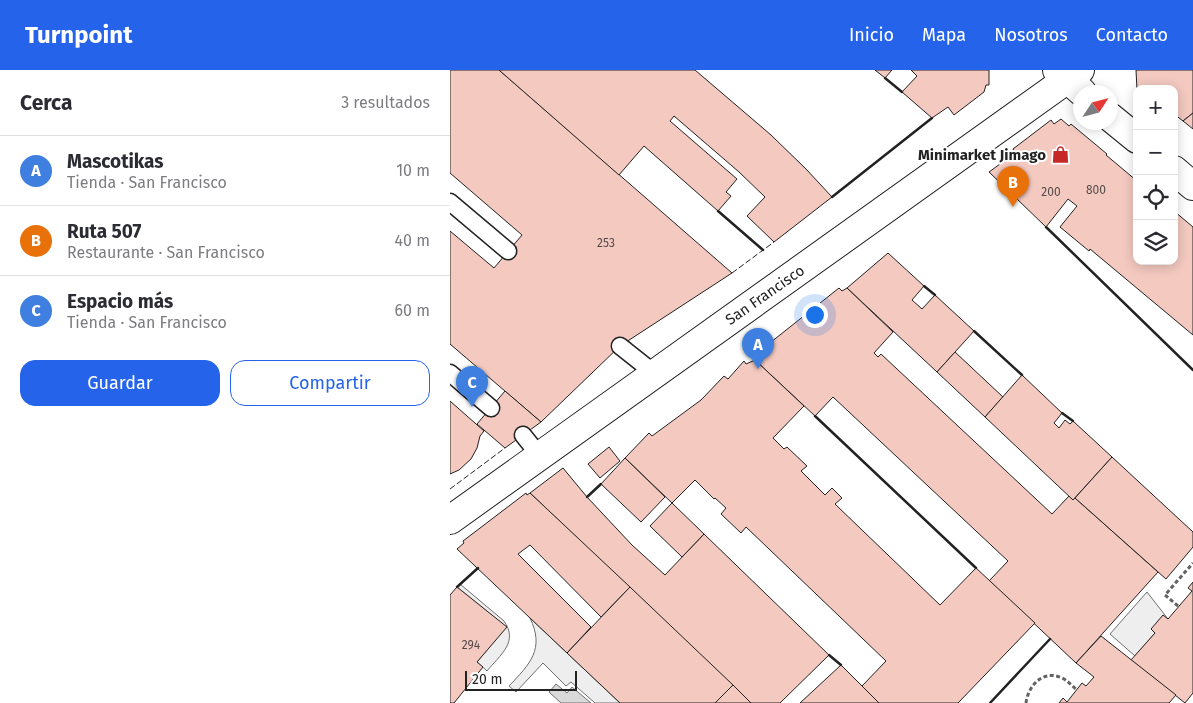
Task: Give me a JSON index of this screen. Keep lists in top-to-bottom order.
{
  "streets": {
    "main road": ["San Francisco"]
  },
  "places": {
    "shop": ["Minimarket Jimago"]
  },
  "house_numbers": [
    "800",
    "200",
    "253",
    "294"
  ],
  "scale_bar": "20 m",
  "north": "top right",
  "page": {
    "header": "Turnpoint",
    "nav": [
      "Inicio",
      "Mapa",
      "Nosotros",
      "Contacto"
    ],
    "heading": ["Cerca", "3 resultados"],
    "map_buttons": ["+", "−"],
    "list": [
      {
        "mark": "A",
        "name": "Mascotikas",
        "note": "Tienda · San Francisco",
        "value": "10 m"
      },
      {
        "mark": "B",
        "name": "Ruta 507",
        "note": "Restaurante · San Francisco",
        "value": "40 m"
      },
      {
        "mark": "C",
        "name": "Espacio más",
        "note": "Tienda · San Francisco",
        "value": "60 m"
      }
    ],
    "pins": ["B", "A", "C"],
    "buttons": ["Guardar", "Compartir"],
    "scale": "20 m"
  }
}
